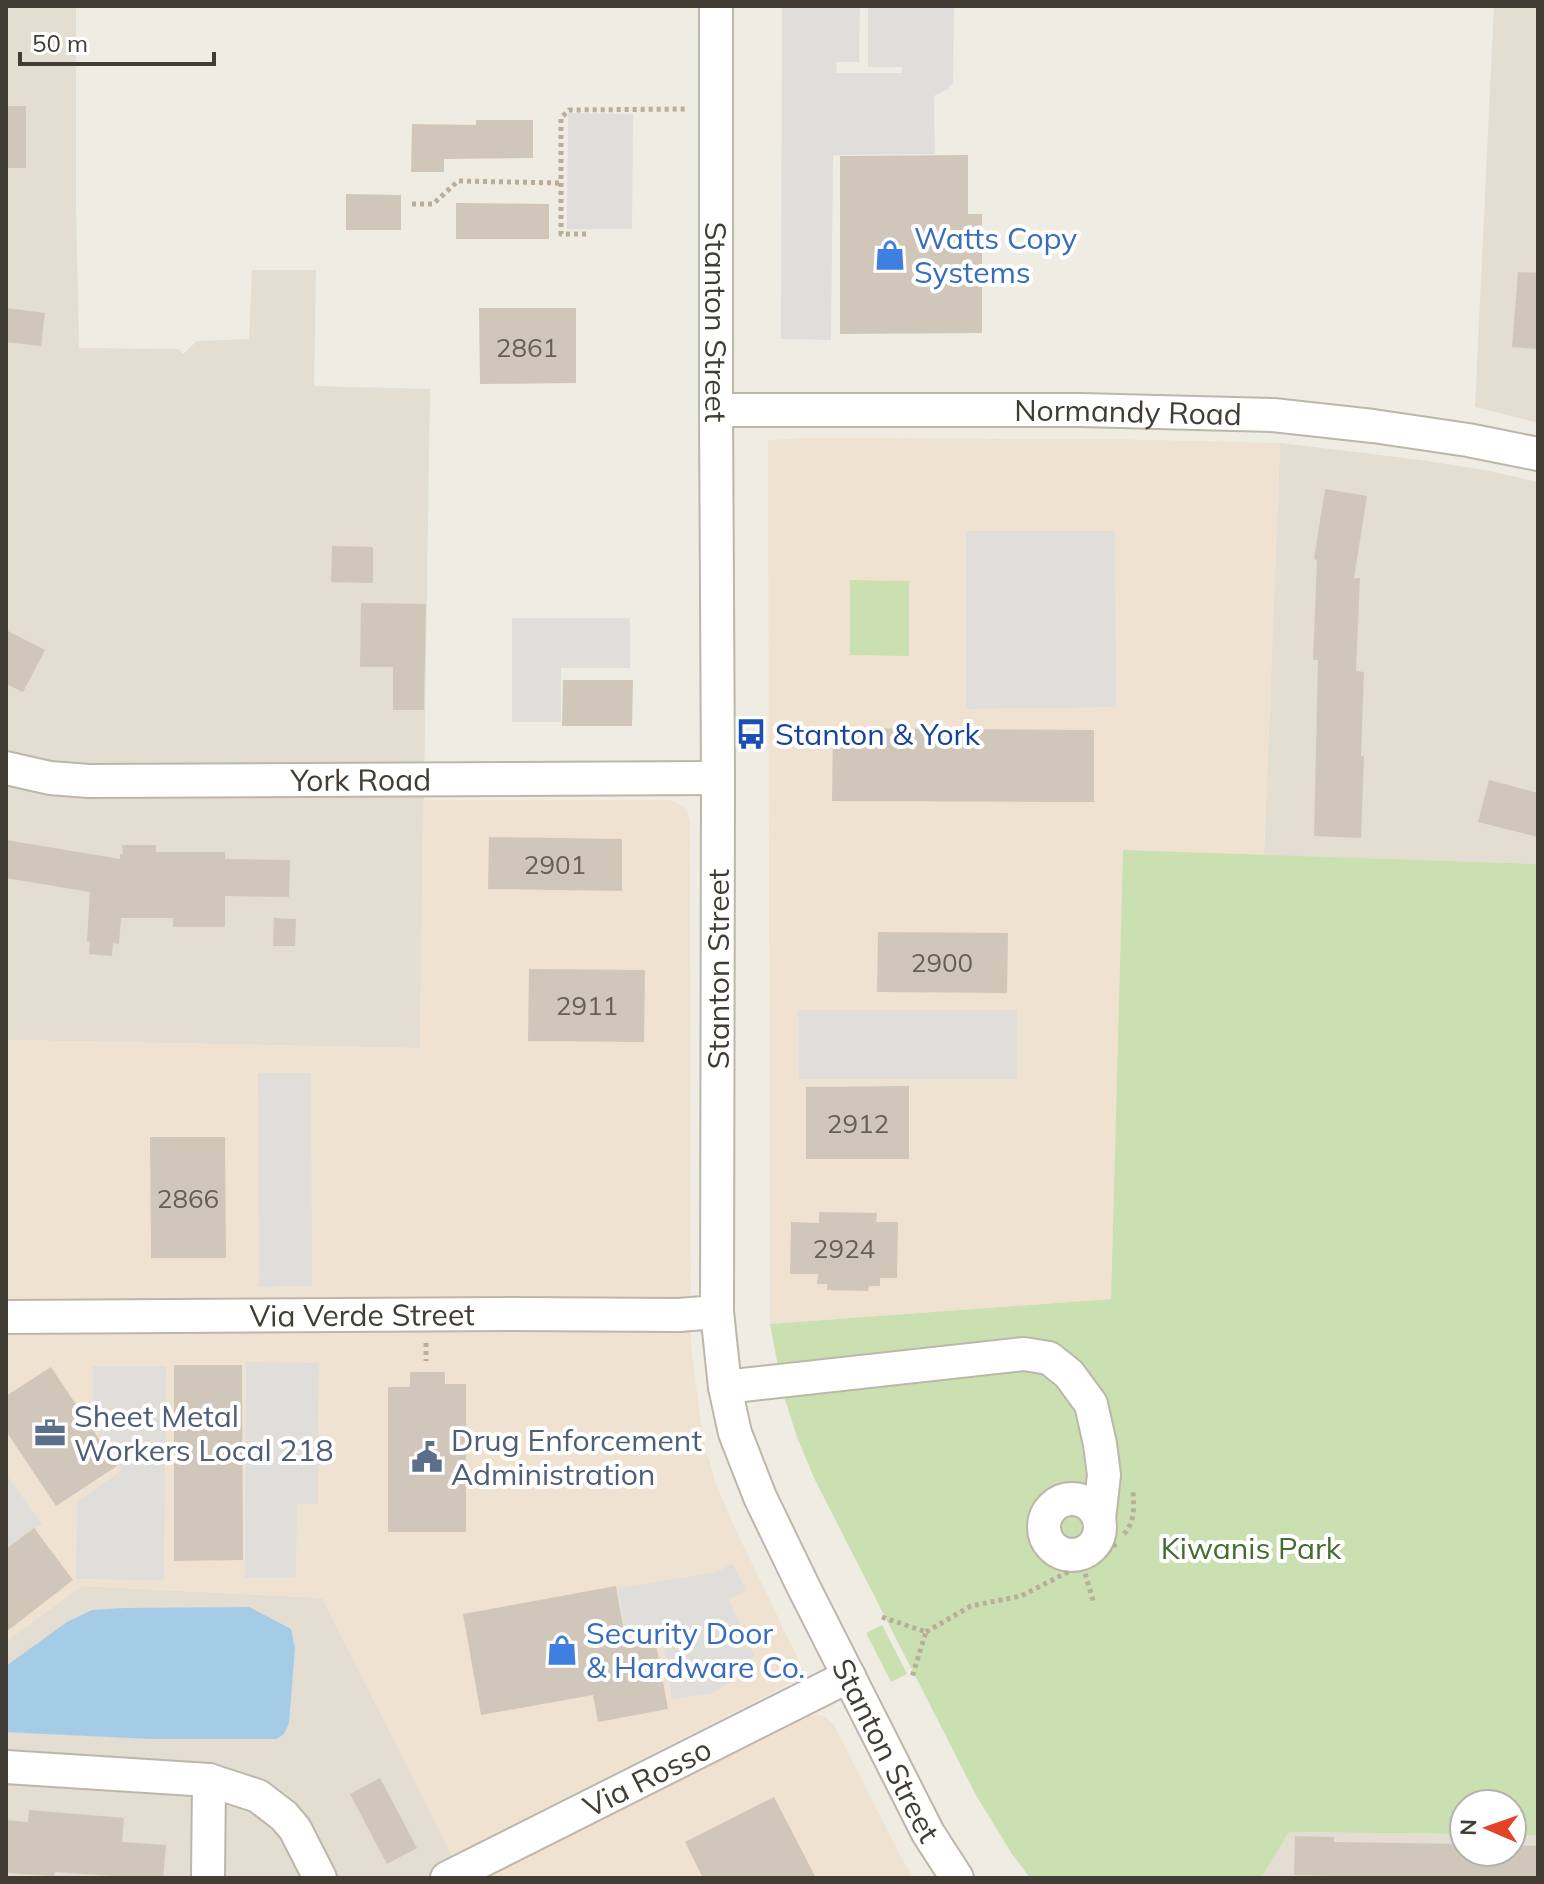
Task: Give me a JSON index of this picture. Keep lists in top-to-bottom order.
{
  "streets": {
    "street": [
      "Stanton Street",
      "Normandy Road",
      "York Road",
      "Via Verde Street",
      "Via Rosso"
    ]
  },
  "crossings": [
    ["Stanton Street", "Normandy Road"],
    ["Stanton Street", "York Road"],
    ["Stanton Street", "Via Verde Street"],
    ["Stanton Street", "Via Rosso"]
  ],
  "parks": ["Kiwanis Park"],
  "places": {
    "shop": ["Watts Copy Systems", "Security Door & Hardware Co."],
    "bus stop": ["Stanton & York"],
    "office": ["Sheet Metal Workers Local 218"],
    "public building": ["Drug Enforcement Administration"]
  },
  "house_numbers": [
    "2861",
    "2901",
    "2900",
    "2911",
    "2912",
    "2866",
    "2924"
  ],
  "scale_bar": "50 m",
  "north": "left"
}
